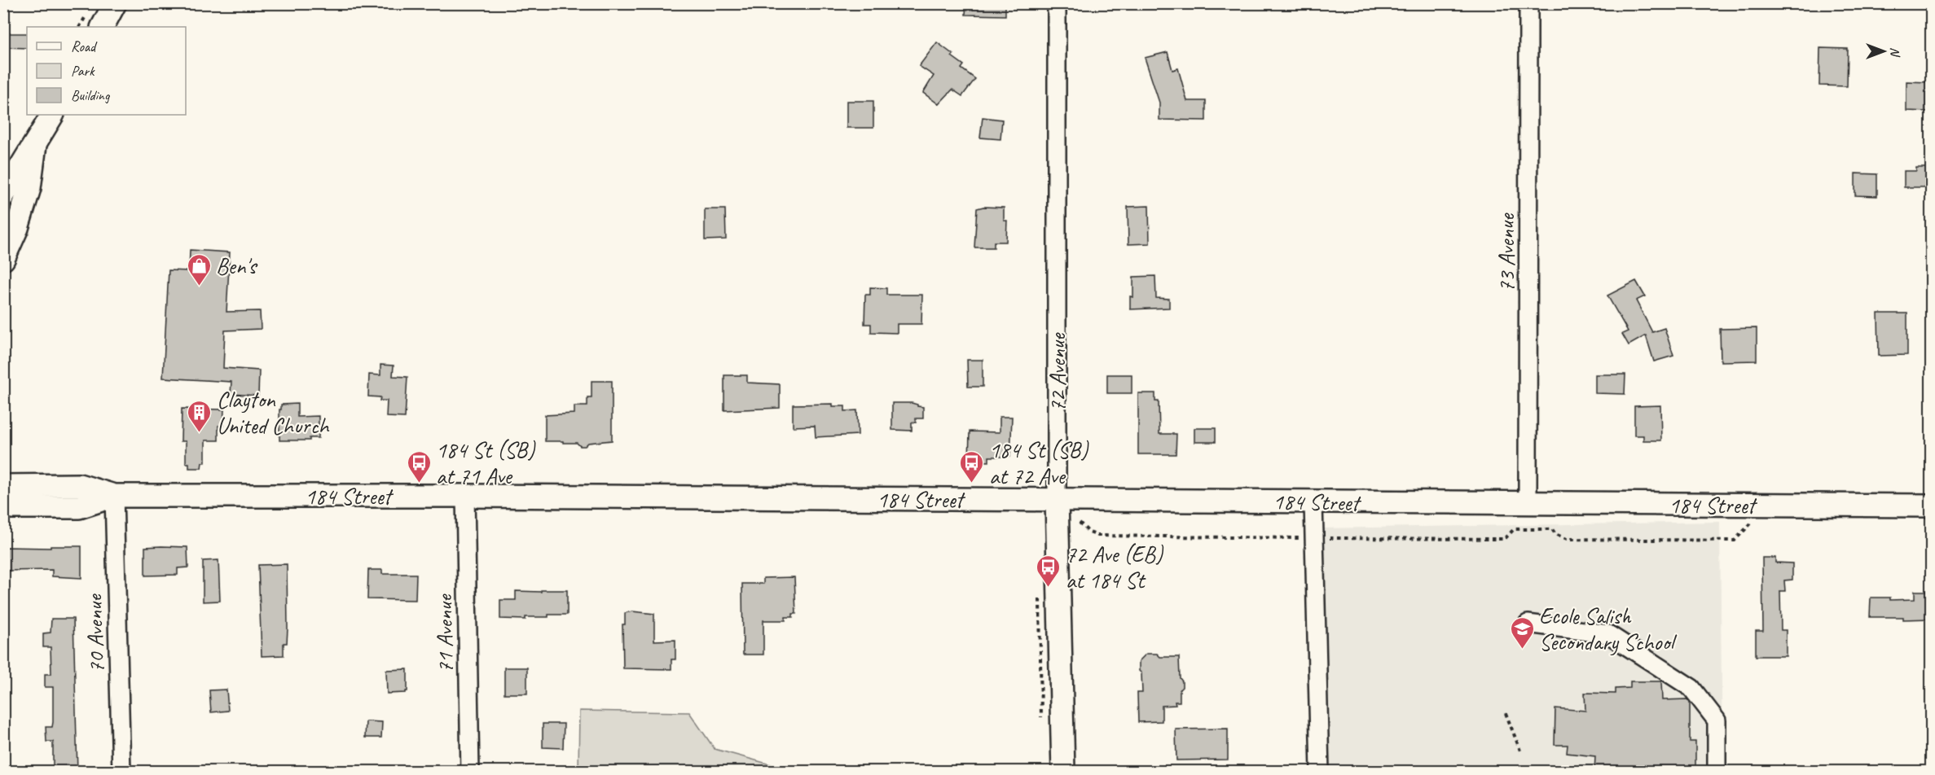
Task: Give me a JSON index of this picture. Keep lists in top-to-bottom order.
{
  "streets": {
    "main road": ["72 Avenue", "184 Street"],
    "street": ["73 Avenue", "70 Avenue", "71 Avenue"]
  },
  "crossings": [
    ["73 Avenue", "184 Street"],
    ["72 Avenue", "184 Street"],
    ["184 Street", "70 Avenue"],
    ["184 Street", "71 Avenue"]
  ],
  "places": {
    "shop": ["Ben's"],
    "building": ["Clayton United Church"],
    "bus stop": ["184 St (SB) at 71 Ave", "184 St (SB) at 72 Ave", "72 Ave (EB) at 184 St"],
    "school or university": ["Ecole Salish Secondary School"]
  },
  "legend": ["Road", "Park", "Building"],
  "north": "right"
}
